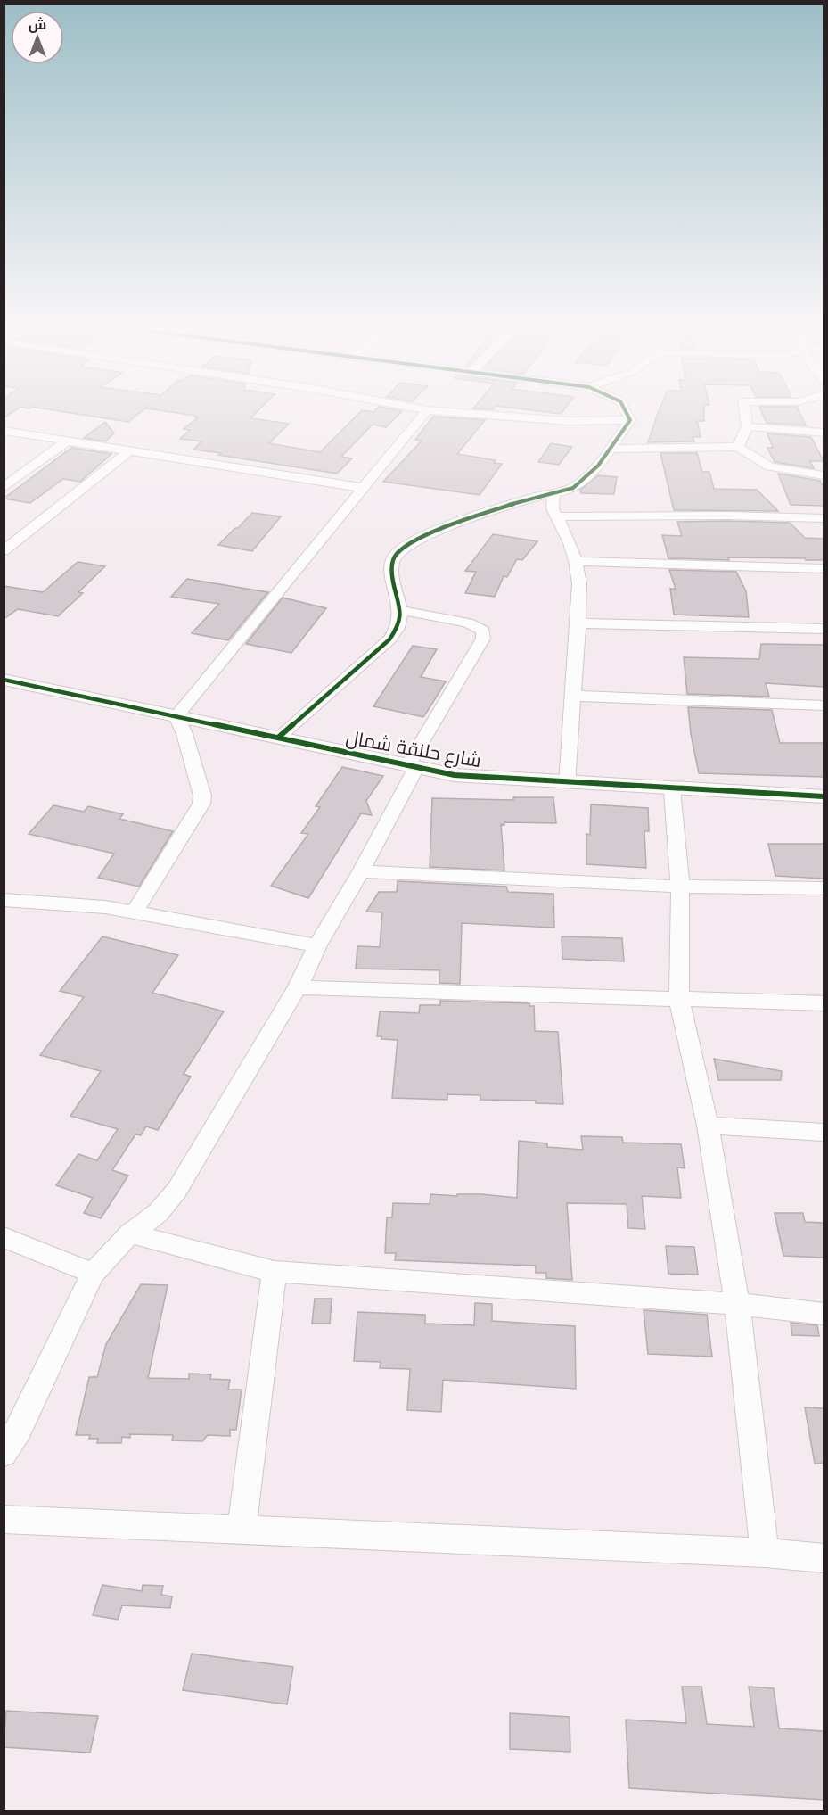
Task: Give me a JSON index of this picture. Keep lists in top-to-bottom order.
{
  "streets": {
    "street": ["شارع حلنقة شمال"]
  },
  "north": "top"
}
